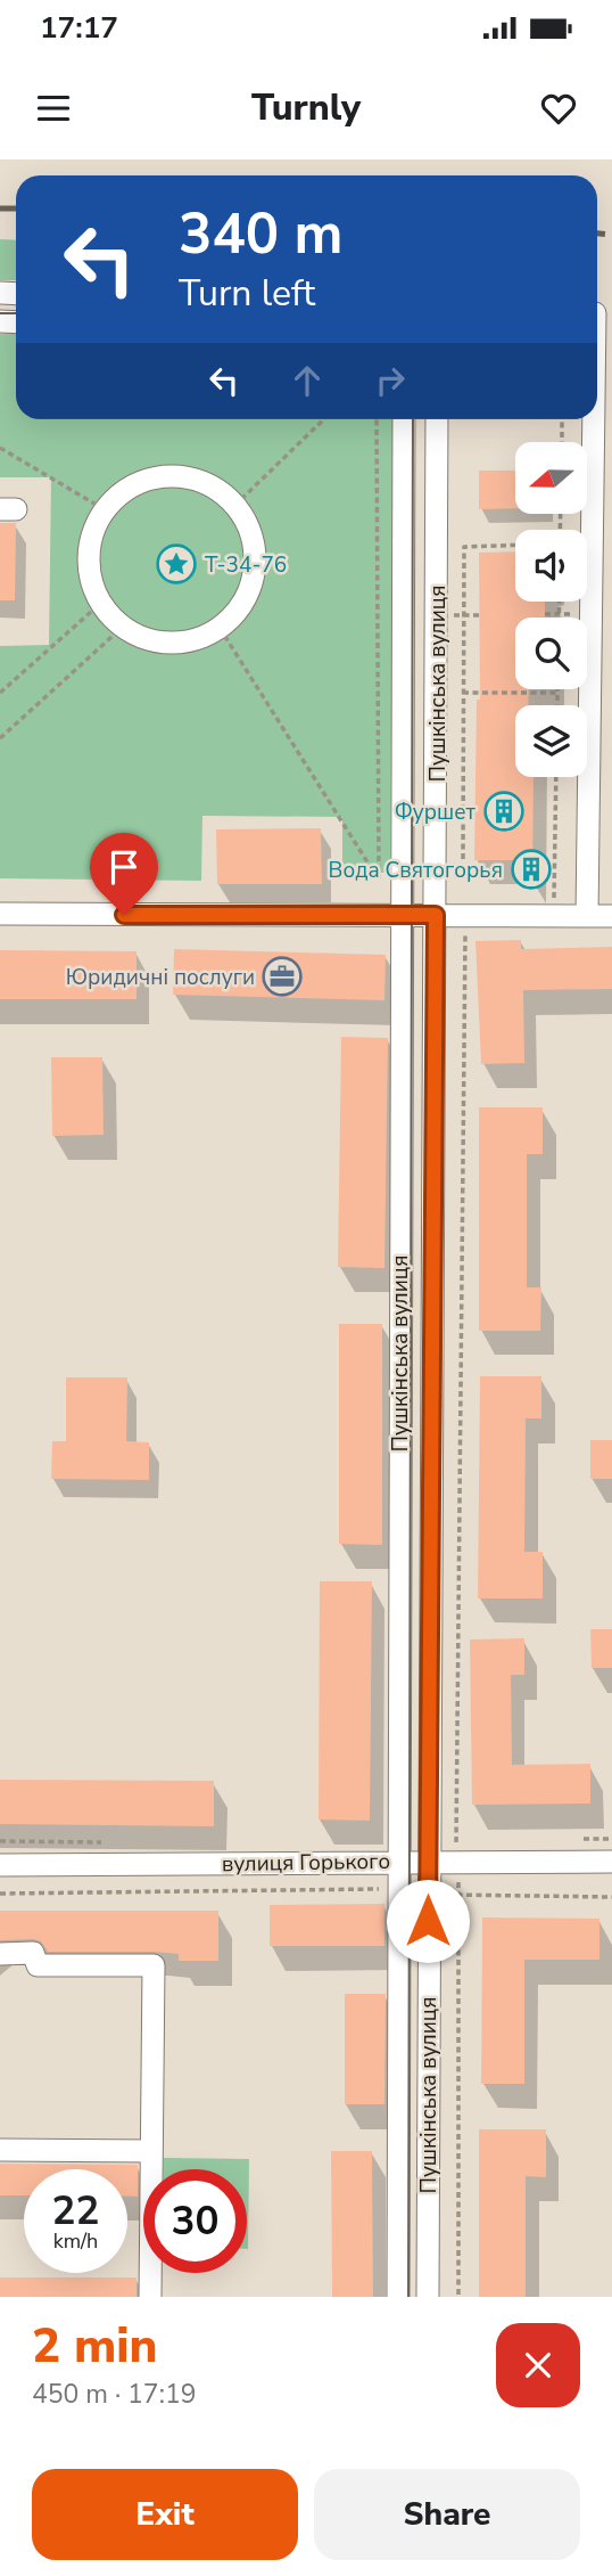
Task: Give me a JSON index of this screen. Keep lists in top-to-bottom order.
{
  "streets": {
    "street": ["Пушкінська вулиця", "вулиця Горького"]
  },
  "crossings": [
    ["Пушкінська вулиця", "вулиця Горького"]
  ],
  "places": {
    "place": ["Т-34-76"],
    "building": ["Фуршет", "Вода Святогорья"],
    "office": ["Юридичні послуги"]
  },
  "north": "left",
  "page": {
    "status": "17:17",
    "header": "Turnly",
    "turn": ["340 m", "Turn left"],
    "speed": "22 km/h",
    "limit": "30",
    "heading": ["2 min", "450 m · 17:19"],
    "buttons": ["Exit", "Share"]
  }
}
